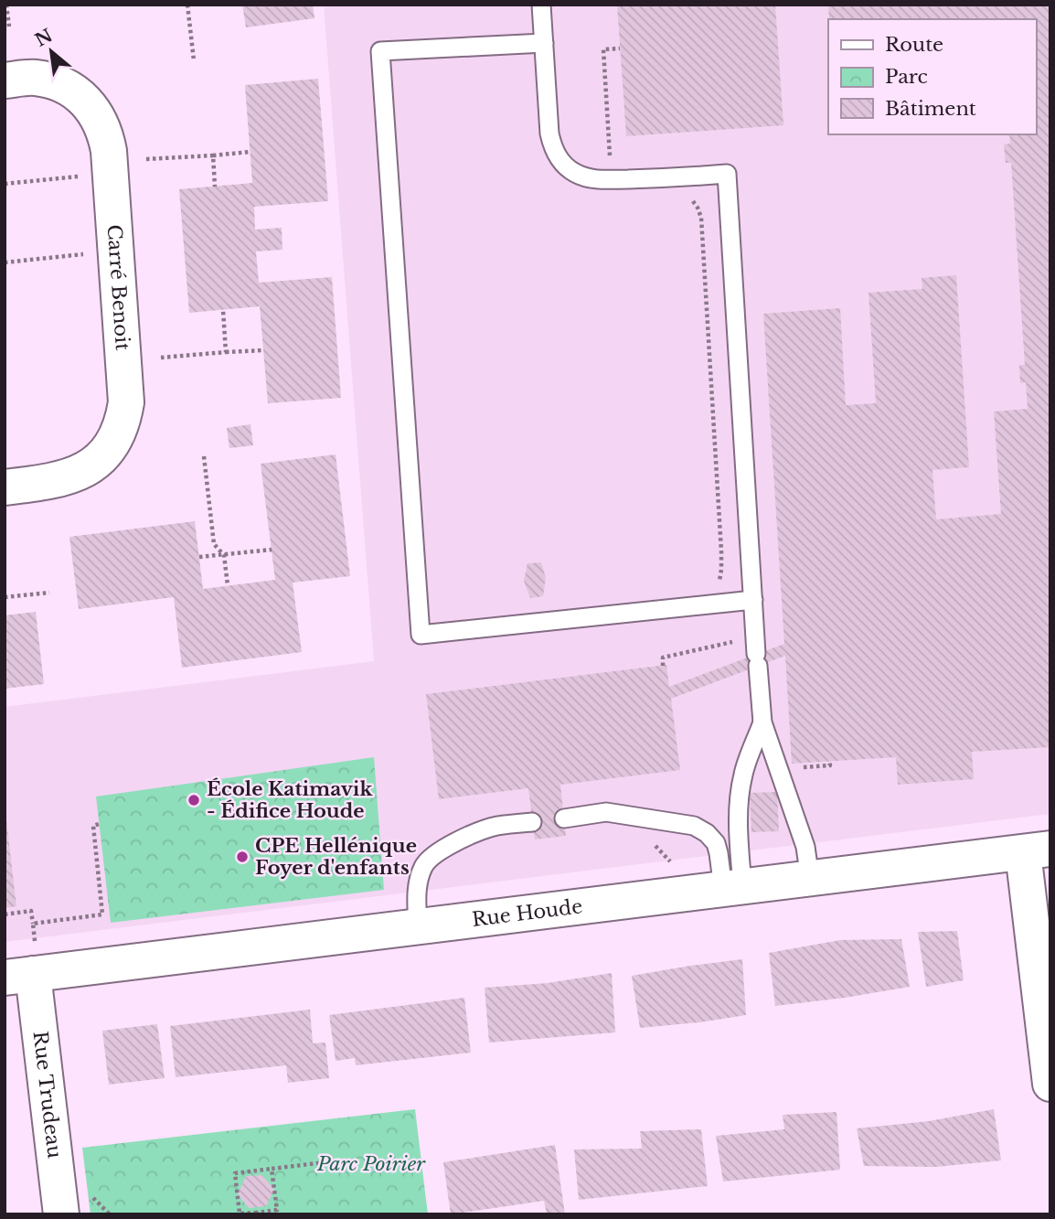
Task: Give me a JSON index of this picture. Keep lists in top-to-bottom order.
{
  "streets": {
    "street": ["Carré Benoit", "Rue Houde", "Rue Trudeau"]
  },
  "crossings": [
    ["Rue Houde", "Rue Trudeau"]
  ],
  "parks": ["Parc Poirier"],
  "places": ["École Katimavik - Édifice Houde", "CPE Hellénique Foyer d'enfants"],
  "legend": ["Route", "Parc", "Bâtiment"],
  "north": "top left"
}
